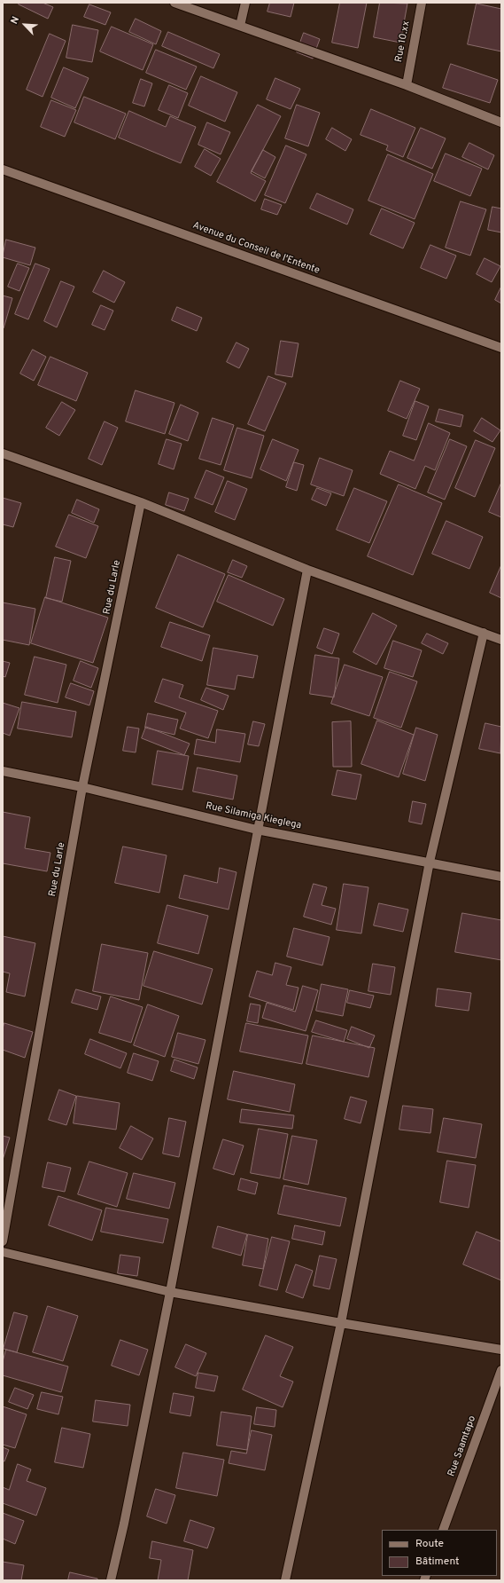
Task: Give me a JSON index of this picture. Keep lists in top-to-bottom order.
{
  "streets": {
    "street": [
      "Rue 10.xx",
      "Avenue du Conseil de l'Entente",
      "Rue du Larle",
      "Rue Silamiga Kieglega",
      "Rue Saamtapo"
    ]
  },
  "crossings": [
    ["Rue du Larle", "Rue Silamiga Kieglega"]
  ],
  "legend": ["Route", "Bâtiment"],
  "north": "top left"
}
